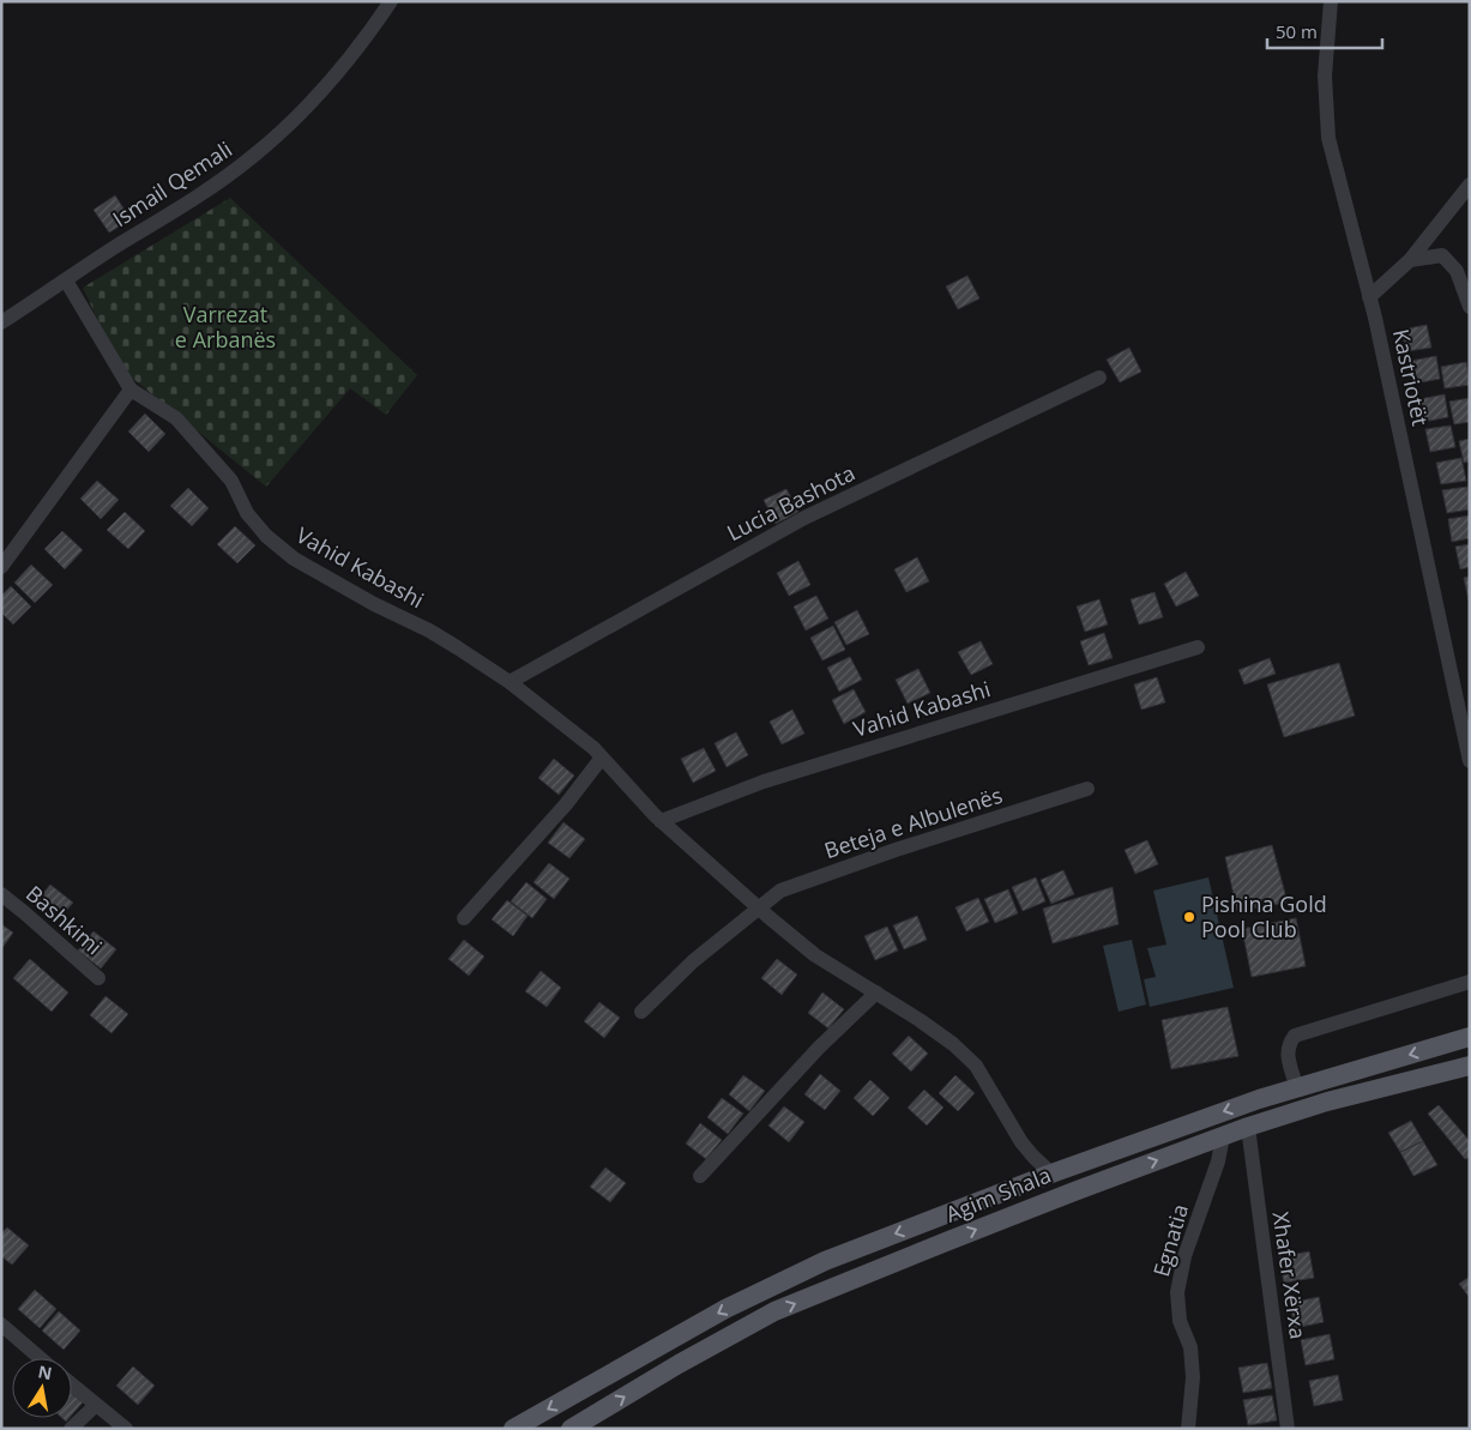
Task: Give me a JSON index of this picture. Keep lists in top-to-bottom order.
{
  "streets": {
    "main road": ["Agim Shala"],
    "street": [
      "Ismail Qemali",
      "Kastriotët",
      "Lucia Bashota",
      "Vahid Kabashi",
      "Beteja e Albulenës",
      "Bashkimi",
      "Egnatia",
      "Xhafer Xërxa"
    ]
  },
  "crossings": [
    ["Ismail Qemali", "Vahid Kabashi"],
    ["Lucia Bashota", "Vahid Kabashi"],
    ["Vahid Kabashi", "Beteja e Albulenës"],
    ["Vahid Kabashi", "Agim Shala"],
    ["Agim Shala", "Egnatia"],
    ["Agim Shala", "Xhafer Xërxa"]
  ],
  "parks": ["Varrezat e Arbanës"],
  "places": ["Pishina Gold Pool Club"],
  "scale_bar": "50 m",
  "north": "top"
}
